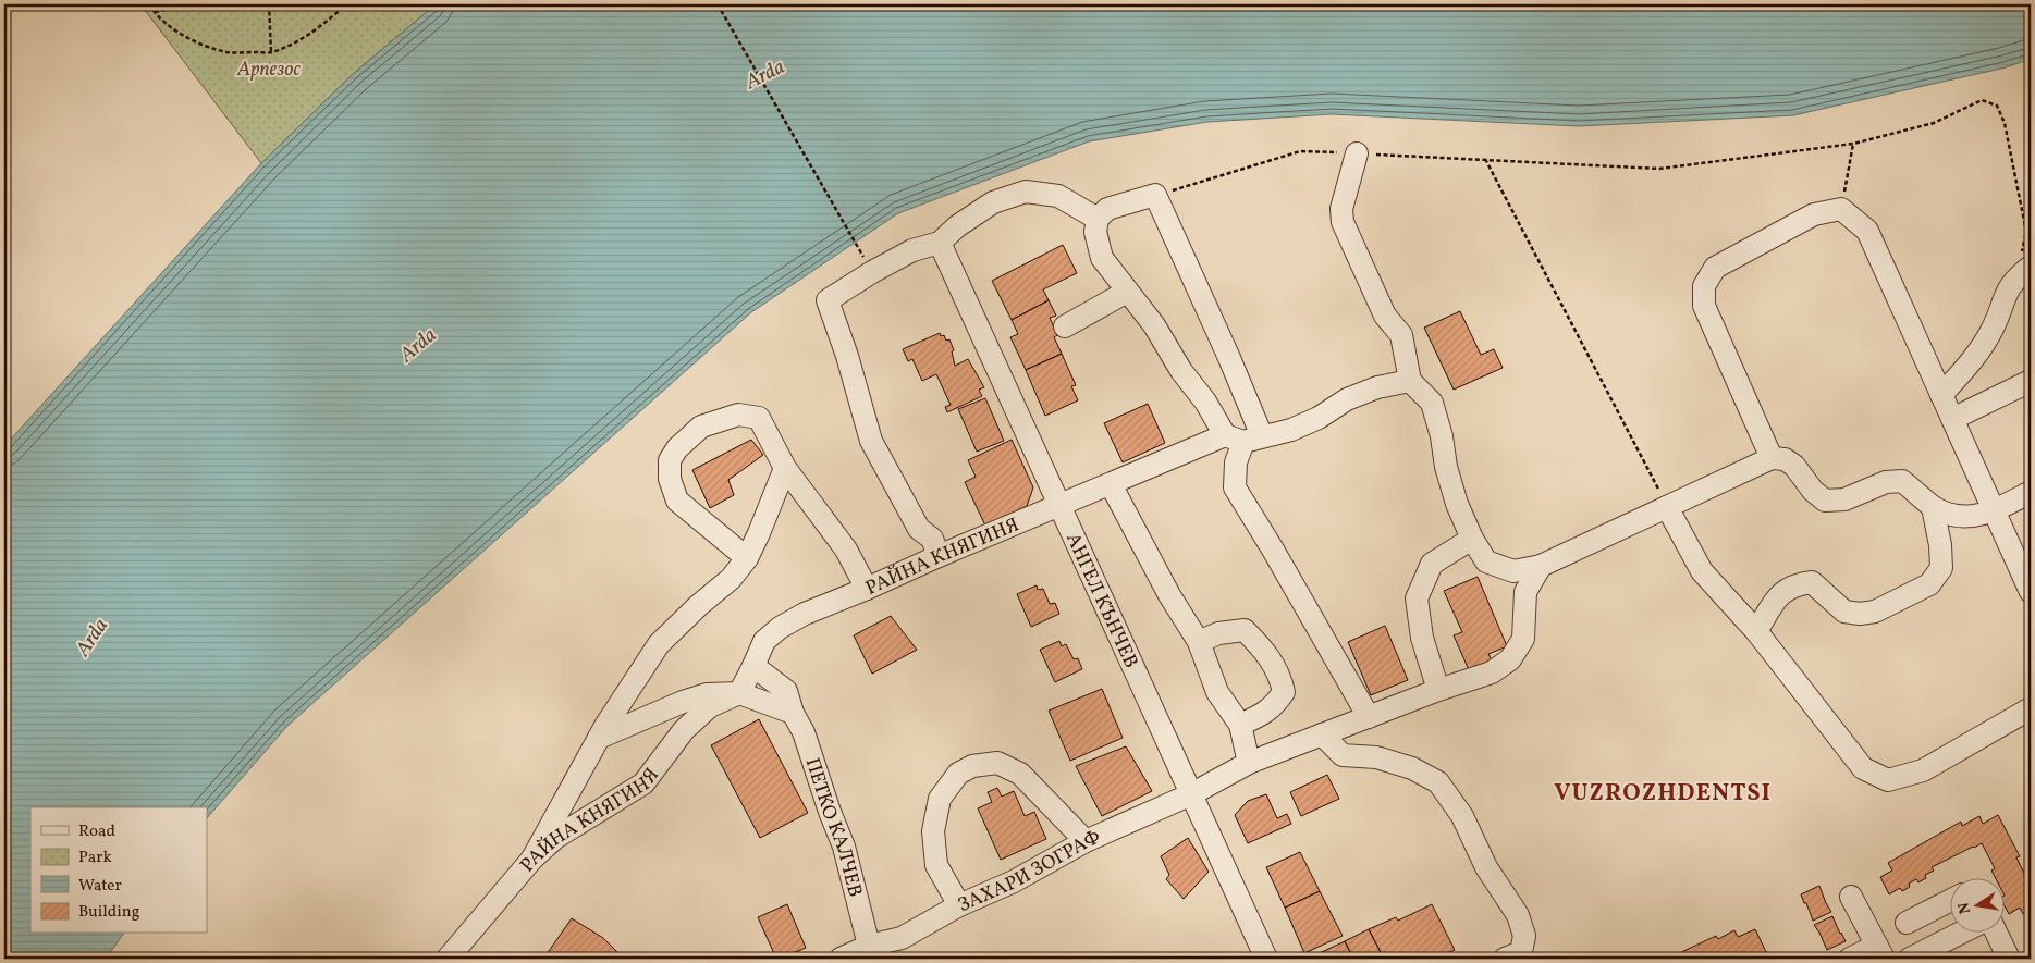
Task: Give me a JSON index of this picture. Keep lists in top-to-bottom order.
{
  "streets": {
    "street": [
      "РАЙНА КНЯГИНЯ",
      "АНГЕЛ КЪНЧЕВ",
      "ПЕТКО КАЛЧЕВ",
      "ЗАХАРИ ЗОГРАФ"
    ]
  },
  "crossings": [
    ["РАЙНА КНЯГИНЯ", "АНГЕЛ КЪНЧЕВ"],
    ["РАЙНА КНЯГИНЯ", "ПЕТКО КАЛЧЕВ"],
    ["АНГЕЛ КЪНЧЕВ", "ЗАХАРИ ЗОГРАФ"],
    ["ПЕТКО КАЛЧЕВ", "ЗАХАРИ ЗОГРАФ"]
  ],
  "districts": ["VUZROZHDENTSI"],
  "water": ["Arda"],
  "parks": ["Арпезос"],
  "legend": [
    "Road",
    "Park",
    "Water",
    "Building"
  ],
  "north": "left"
}
